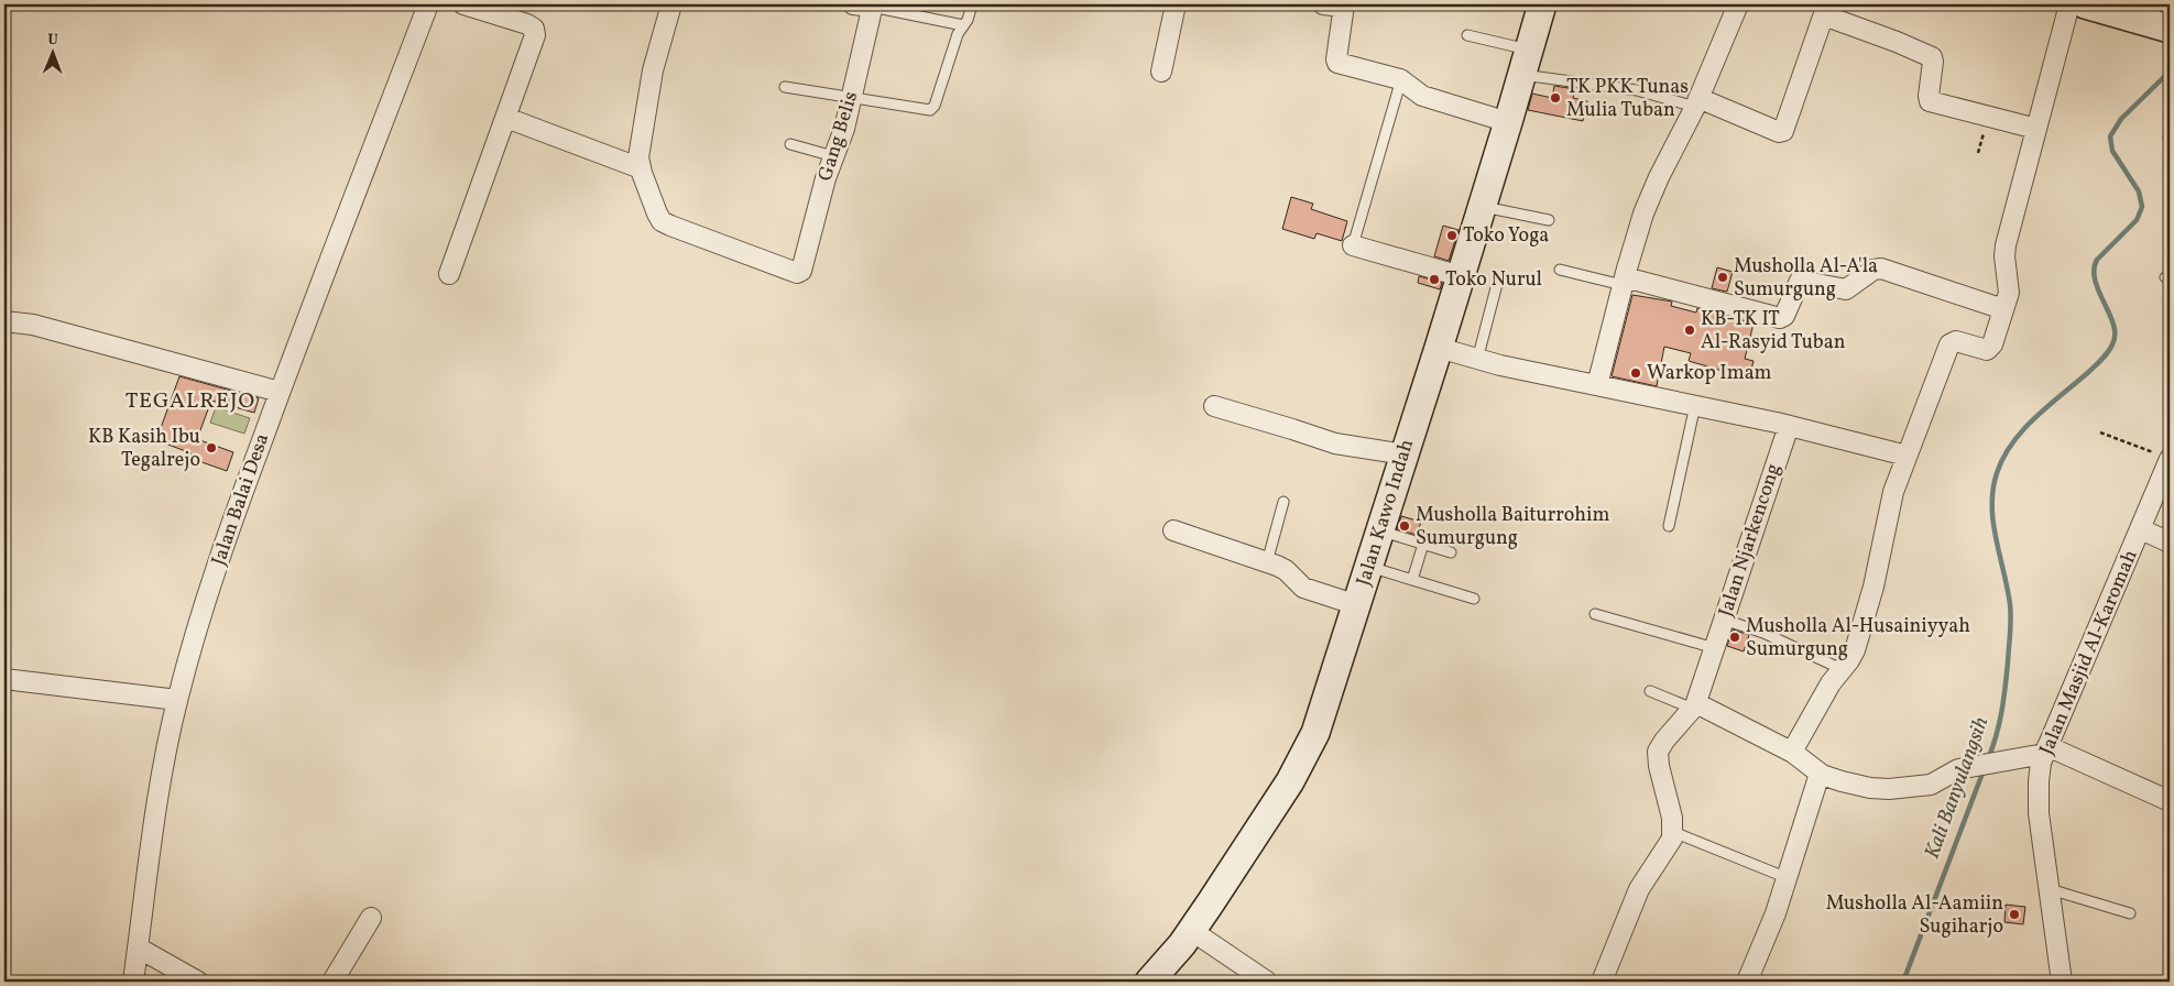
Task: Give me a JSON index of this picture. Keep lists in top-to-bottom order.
{
  "streets": {
    "street": [
      "Gang Belis",
      "Jalan Balai Desa",
      "Jalan Kawo Indah",
      "Jalan Njarkencong",
      "Jalan Masjid Al-Karomah"
    ]
  },
  "districts": ["TEGALREJO"],
  "water": ["Kali Banyulangsih"],
  "places": [
    "TK PKK Tunas Mulia Tuban",
    "Toko Yoga",
    "Musholla Al-A'la Sumurgung",
    "Toko Nurul",
    "KB-TK IT Al-Rasyid Tuban",
    "Warkop Imam",
    "KB Kasih Ibu Tegalrejo",
    "Musholla Baiturrohim Sumurgung",
    "Musholla Al-Husainiyyah Sumurgung",
    "Musholla Al-Aamiin Sugiharjo"
  ],
  "north": "top"
}
